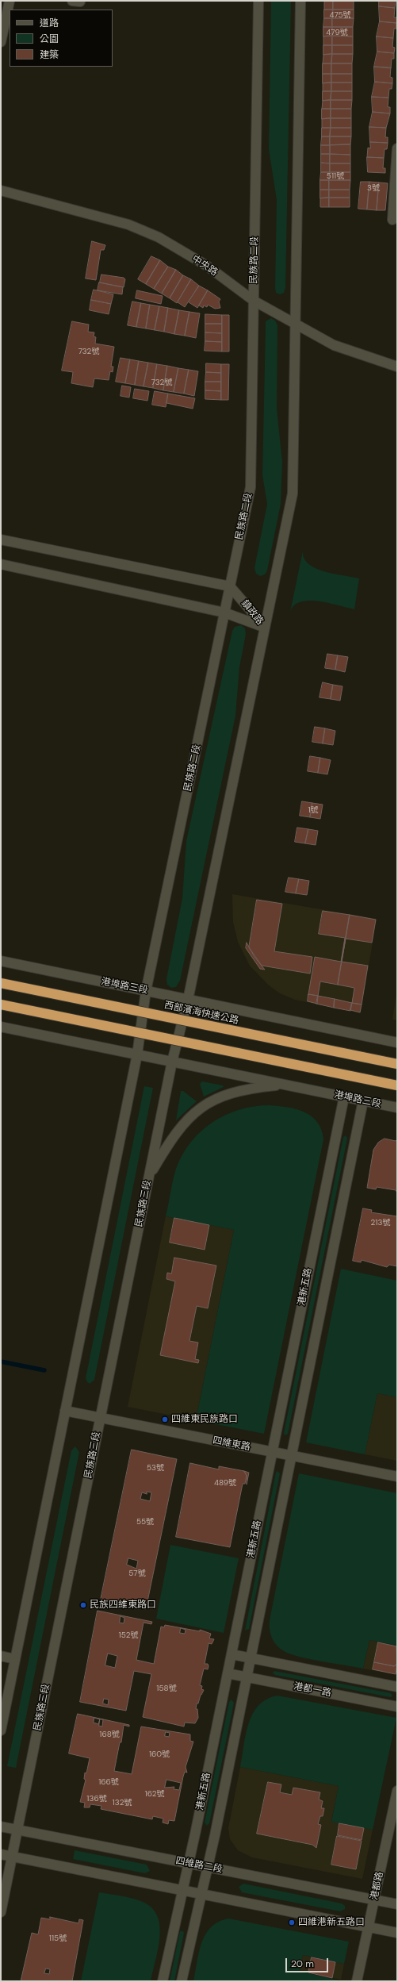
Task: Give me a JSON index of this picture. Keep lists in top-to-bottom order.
{
  "streets": {
    "highway": ["西部濱海快速公路"],
    "street": [
      "民族路二段",
      "中央路",
      "鎮政路",
      "港埠路三段",
      "民族路三段",
      "港新五路",
      "四維東路",
      "港都一路",
      "四維路二段",
      "港都路"
    ]
  },
  "crossings": [
    ["民族路二段", "中央路"],
    ["民族路二段", "鎮政路"],
    ["民族路二段", "港埠路三段"],
    ["港埠路三段", "民族路三段"],
    ["港埠路三段", "港新五路"],
    ["民族路三段", "四維東路"],
    ["民族路三段", "四維路二段"],
    ["港新五路", "四維東路"],
    ["港新五路", "港都一路"],
    ["港新五路", "四維路二段"],
    ["四維路二段", "港都路"]
  ],
  "places": ["四維東民族路口", "民族四維東路口", "四維港新五路口"],
  "house_numbers": [
    "475號",
    "479號",
    "511號",
    "3號",
    "732號",
    "732號",
    "1號",
    "213號",
    "53號",
    "489號",
    "55號",
    "57號",
    "152號",
    "158號",
    "168號",
    "160號",
    "166號",
    "162號",
    "136號",
    "132號",
    "115號"
  ],
  "legend": ["道路", "公園", "建築"],
  "scale_bar": "20 m"
}
